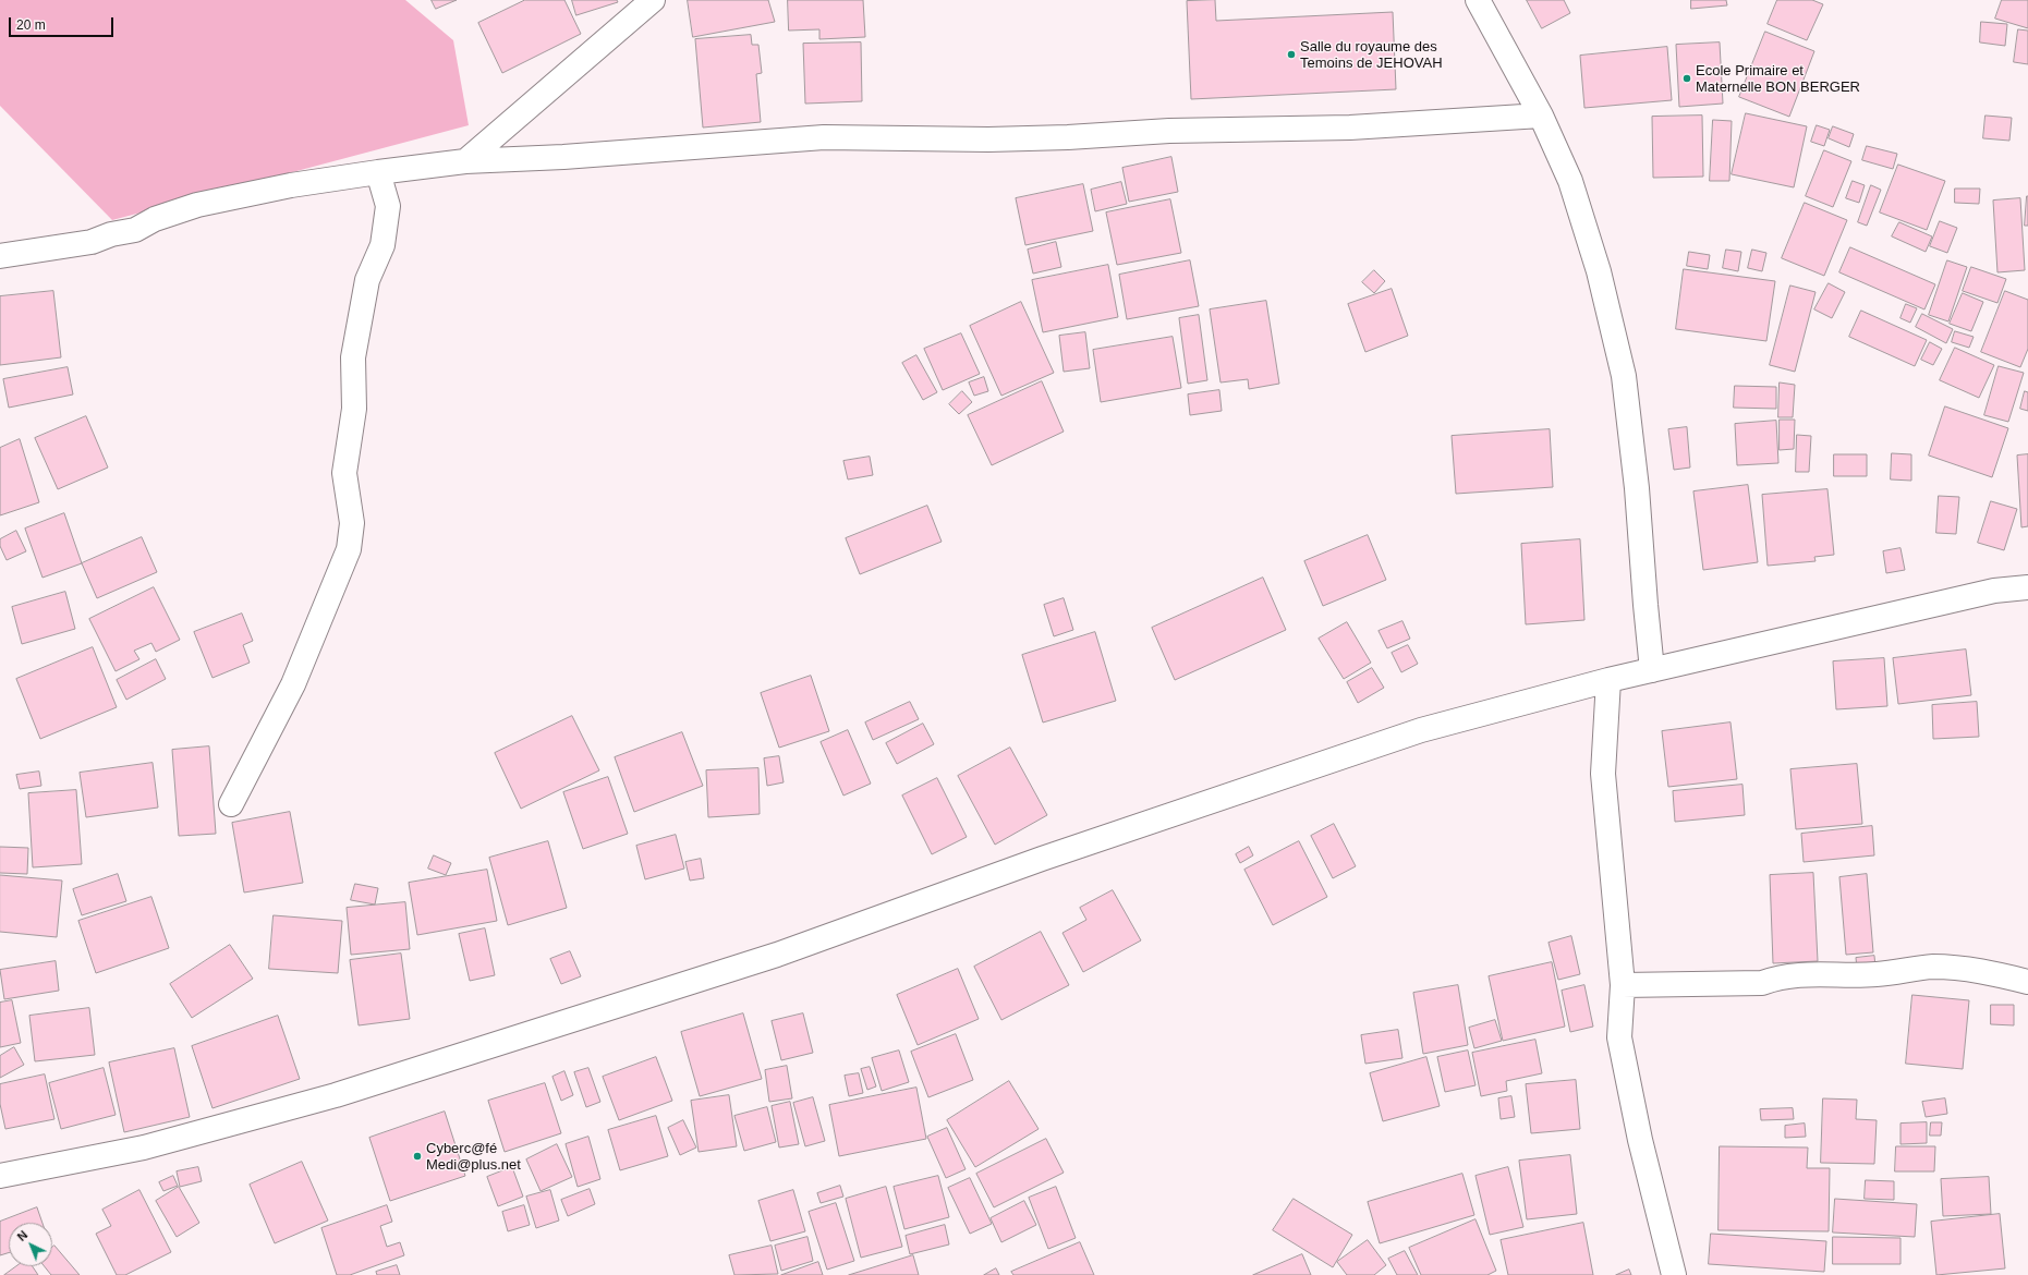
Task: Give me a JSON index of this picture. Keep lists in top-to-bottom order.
{
  "places": ["Salle du royaume des Temoins de JEHOVAH", "Ecole Primaire et Maternelle BON BERGER", "Cyberc@fé Medi@plus.net"],
  "scale_bar": "20 m",
  "north": "top left"
}
